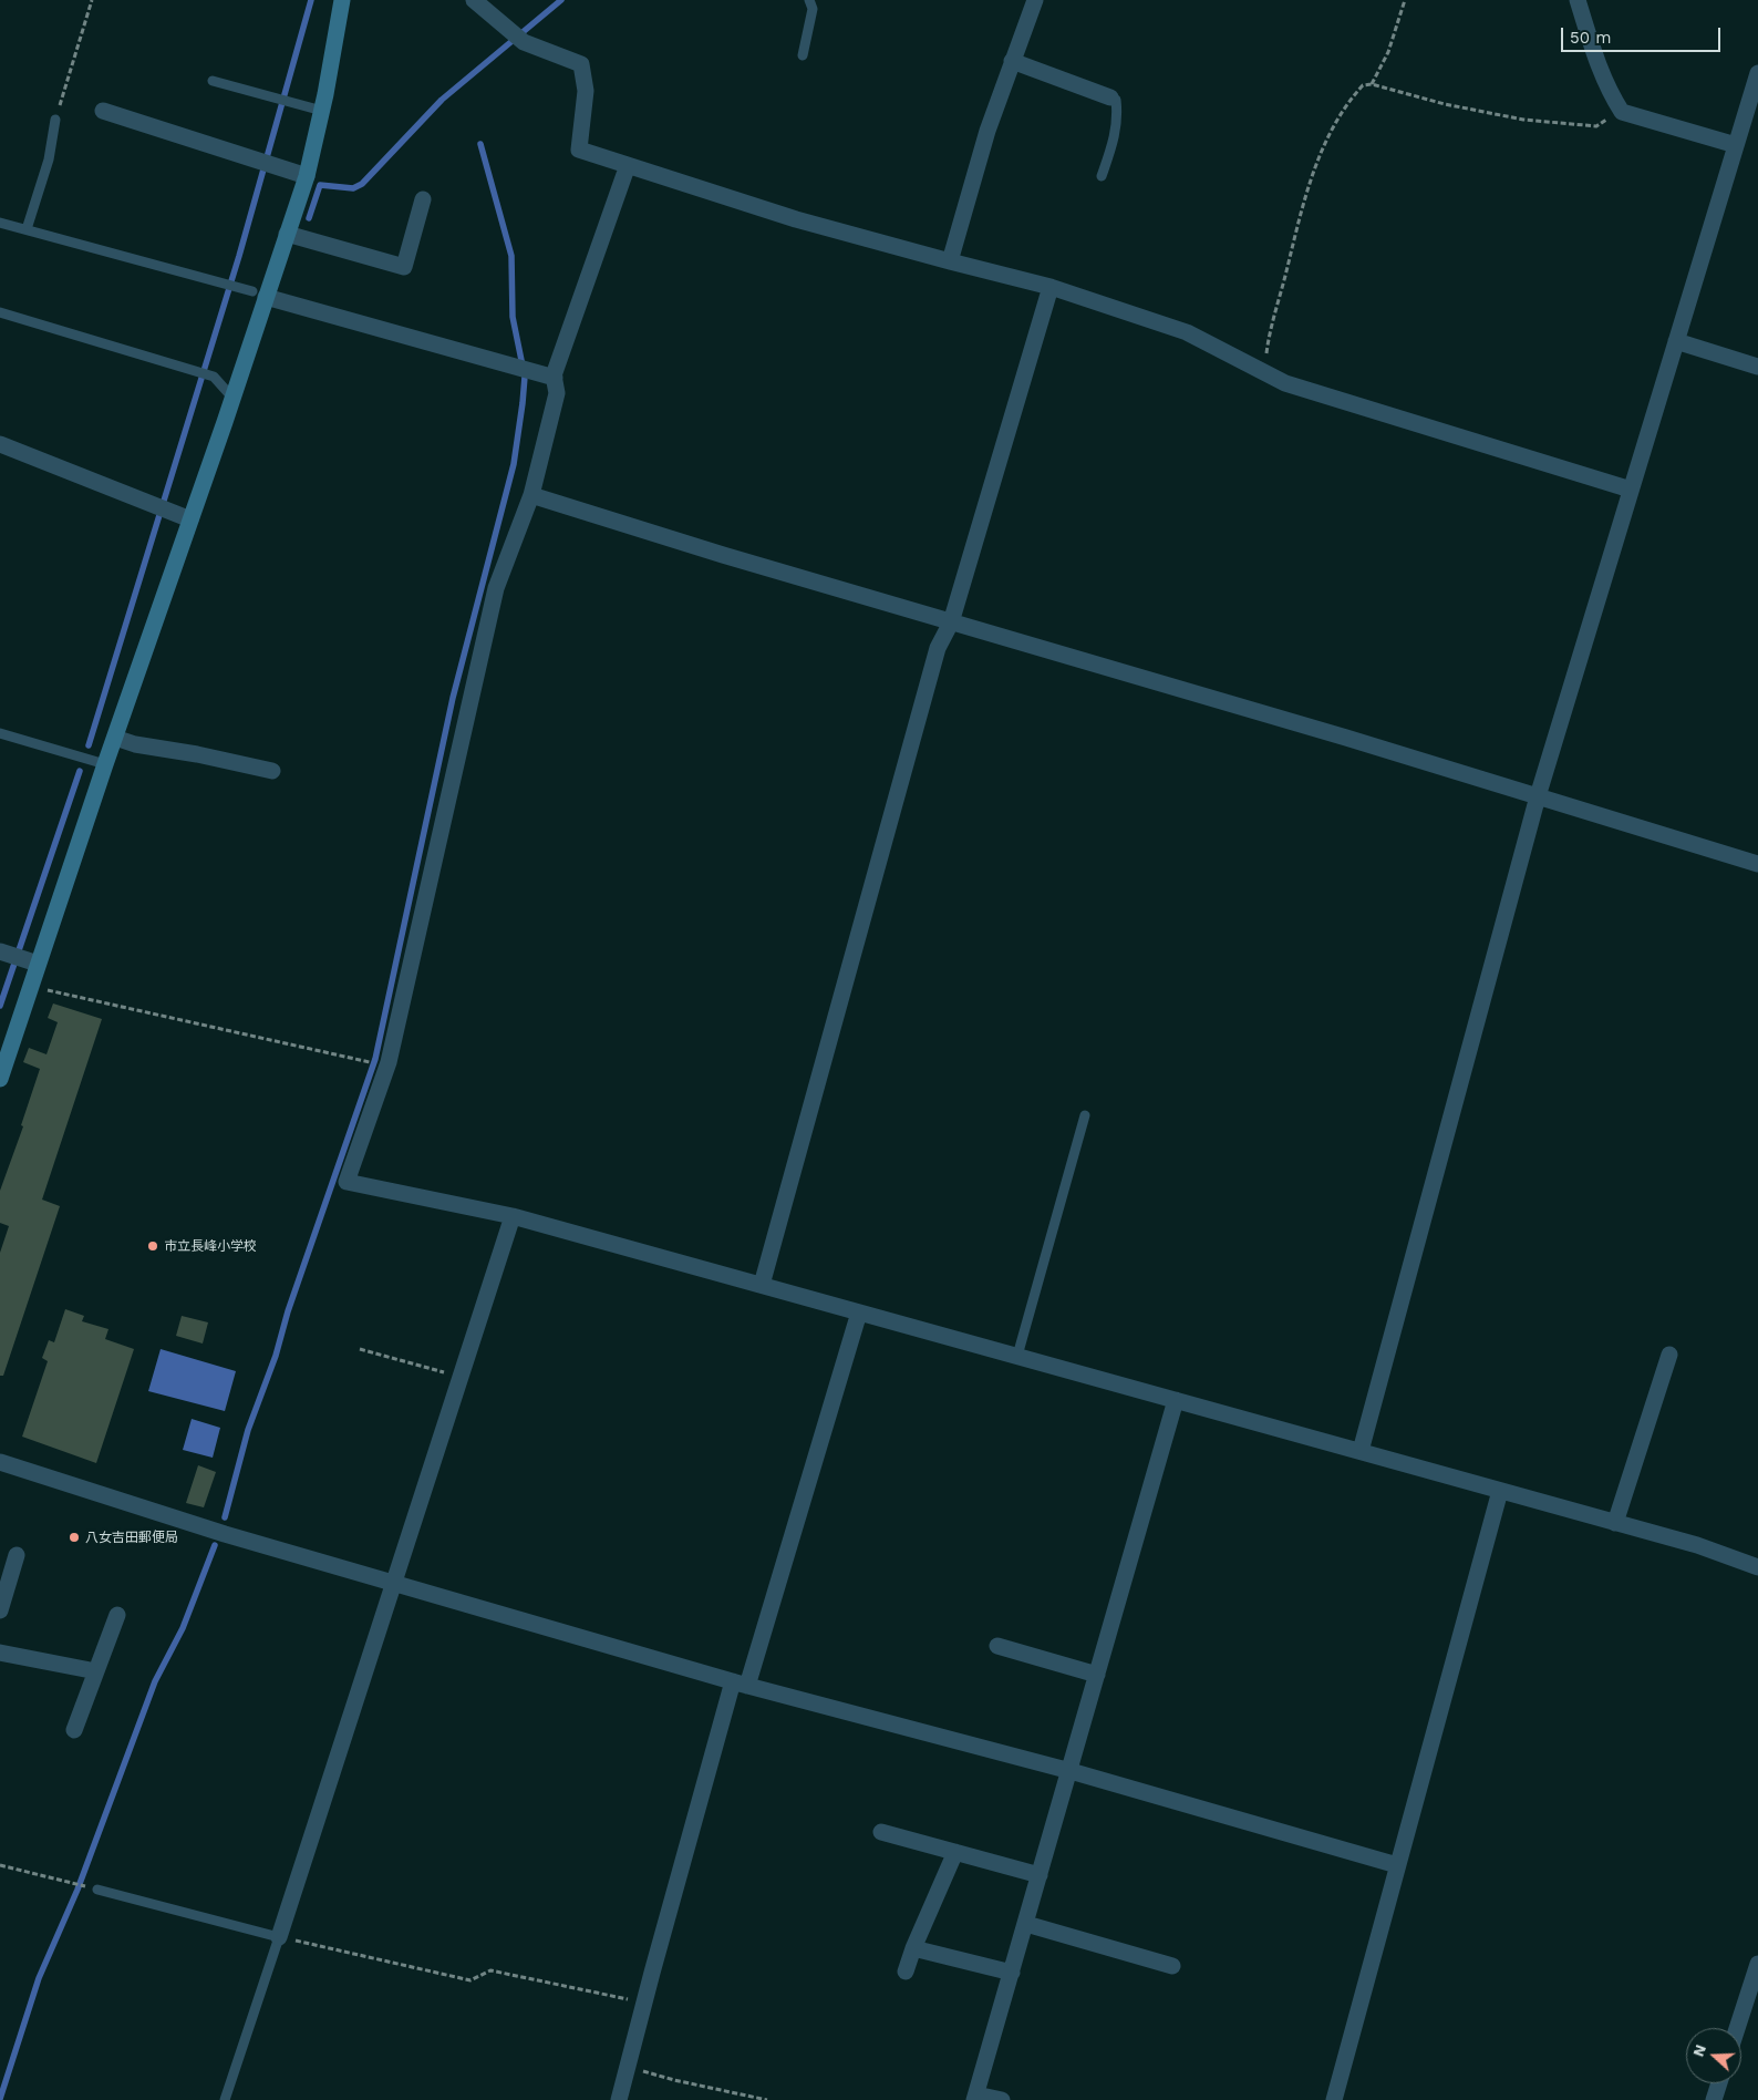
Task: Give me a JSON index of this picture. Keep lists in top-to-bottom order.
{
  "places": ["市立長峰小学校", "八女吉田郵便局"],
  "scale_bar": "50 m",
  "north": "left"
}
